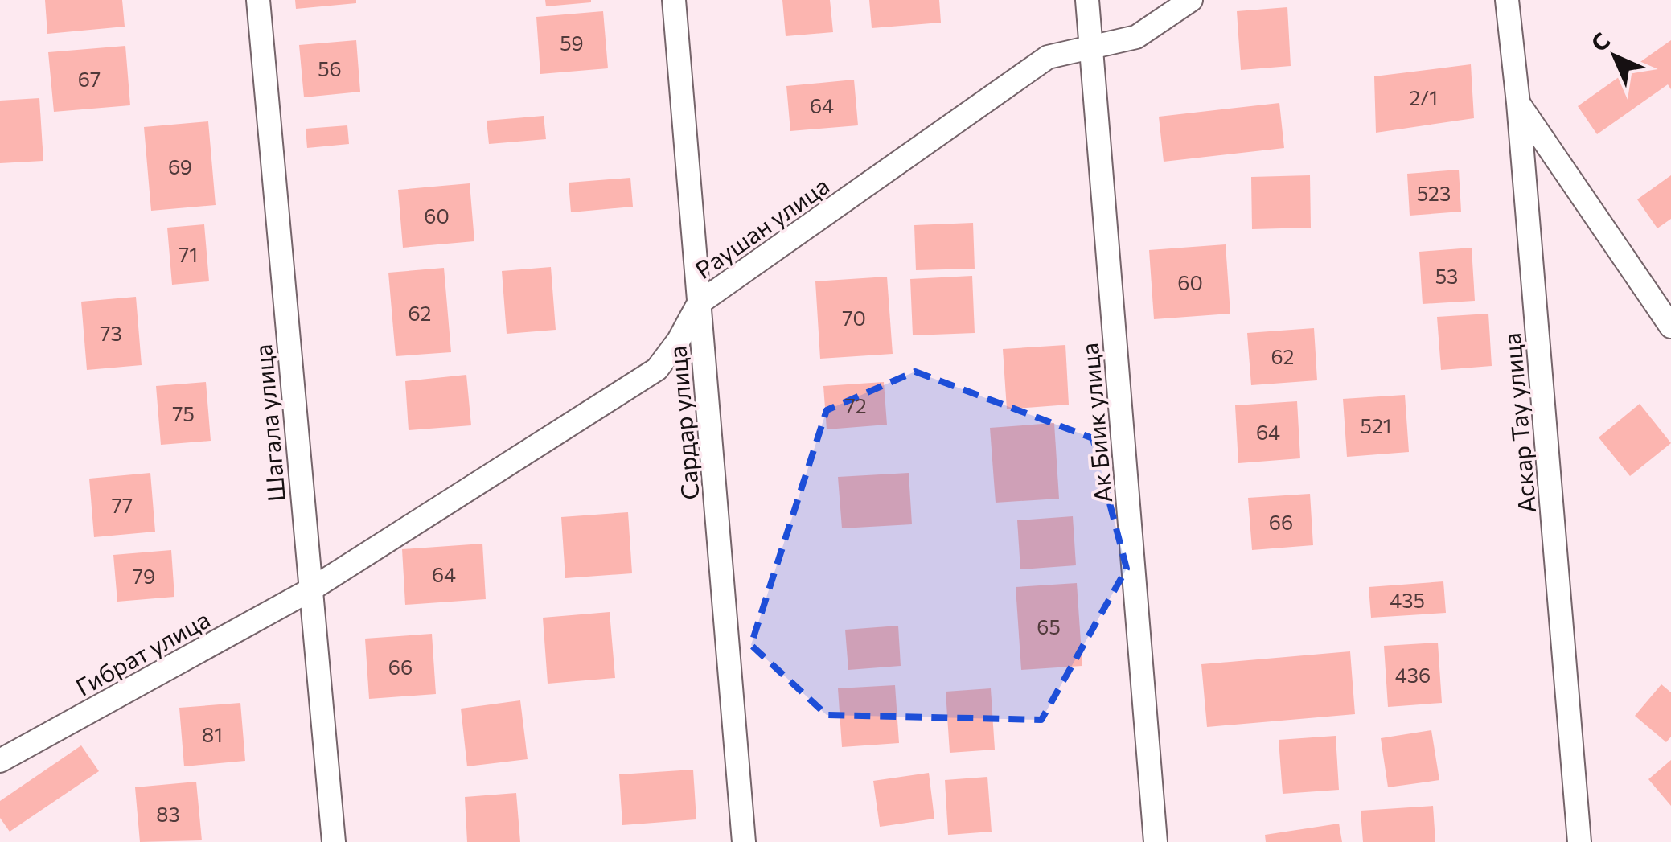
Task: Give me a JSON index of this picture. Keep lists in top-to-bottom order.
{
  "streets": {
    "street": [
      "Раушан улица",
      "Шагала улица",
      "Сардар улица",
      "Ак Биик улица",
      "Аскар Тау улица",
      "Гибрат улица"
    ]
  },
  "crossings": [
    ["Раушан улица", "Шагала улица"],
    ["Раушан улица", "Сардар улица"],
    ["Раушан улица", "Ак Биик улица"],
    ["Раушан улица", "Гибрат улица"],
    ["Шагала улица", "Гибрат улица"]
  ],
  "house_numbers": [
    "59",
    "56",
    "67",
    "2/1",
    "64",
    "69",
    "523",
    "60",
    "71",
    "53",
    "60",
    "62",
    "70",
    "73",
    "62",
    "72",
    "75",
    "521",
    "64",
    "77",
    "66",
    "64",
    "79",
    "435",
    "65",
    "66",
    "436",
    "81",
    "83"
  ],
  "north": "top left"
}
